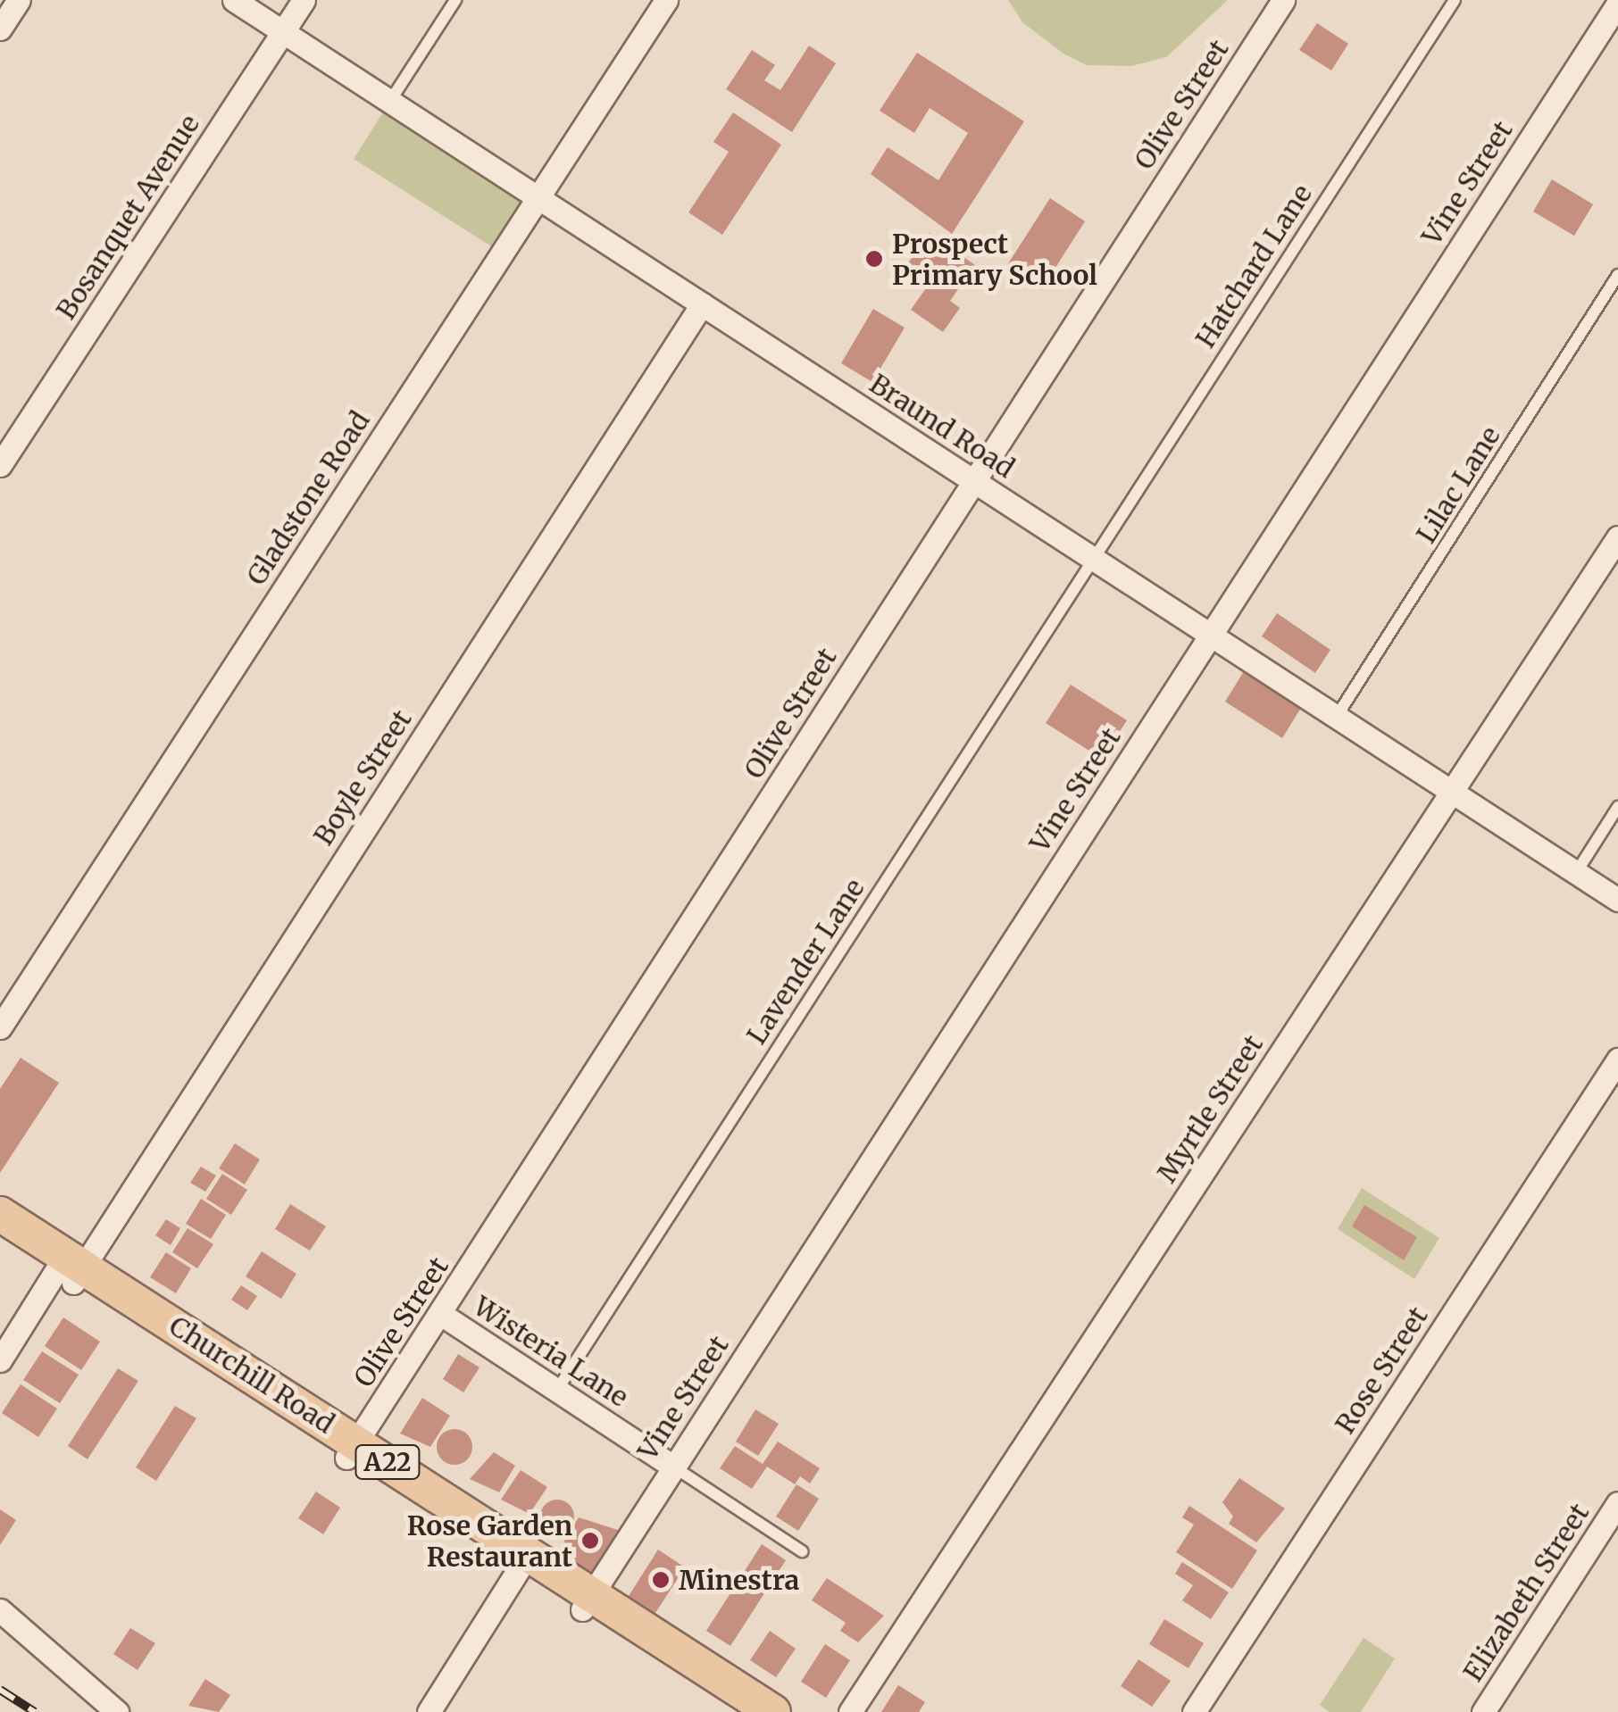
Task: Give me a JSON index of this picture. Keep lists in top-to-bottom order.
{
  "streets": {
    "main road": ["Churchill Road", "A22"],
    "street": [
      "Olive Street",
      "Vine Street",
      "Bosanquet Avenue",
      "Braund Road",
      "Gladstone Road",
      "Boyle Street",
      "Myrtle Street",
      "Wisteria Lane",
      "Rose Street",
      "Elizabeth Street"
    ],
    "lane": ["Hatchard Lane", "Lilac Lane", "Lavender Lane"]
  },
  "crossings": [
    ["Olive Street", "Braund Road"],
    ["Olive Street", "Wisteria Lane"],
    ["Olive Street", "Churchill Road"],
    ["Vine Street", "Braund Road"],
    ["Vine Street", "Wisteria Lane"],
    ["Vine Street", "Churchill Road"],
    ["Bosanquet Avenue", "Braund Road"],
    ["Hatchard Lane", "Braund Road"],
    ["Hatchard Lane", "Lavender Lane"],
    ["Braund Road", "Lilac Lane"],
    ["Braund Road", "Gladstone Road"],
    ["Braund Road", "Boyle Street"],
    ["Braund Road", "Lavender Lane"],
    ["Braund Road", "Myrtle Street"],
    ["Boyle Street", "Churchill Road"],
    ["Lavender Lane", "Wisteria Lane"]
  ],
  "places": ["Prospect Primary School", "Rose Garden Restaurant", "Minestra"]
}
